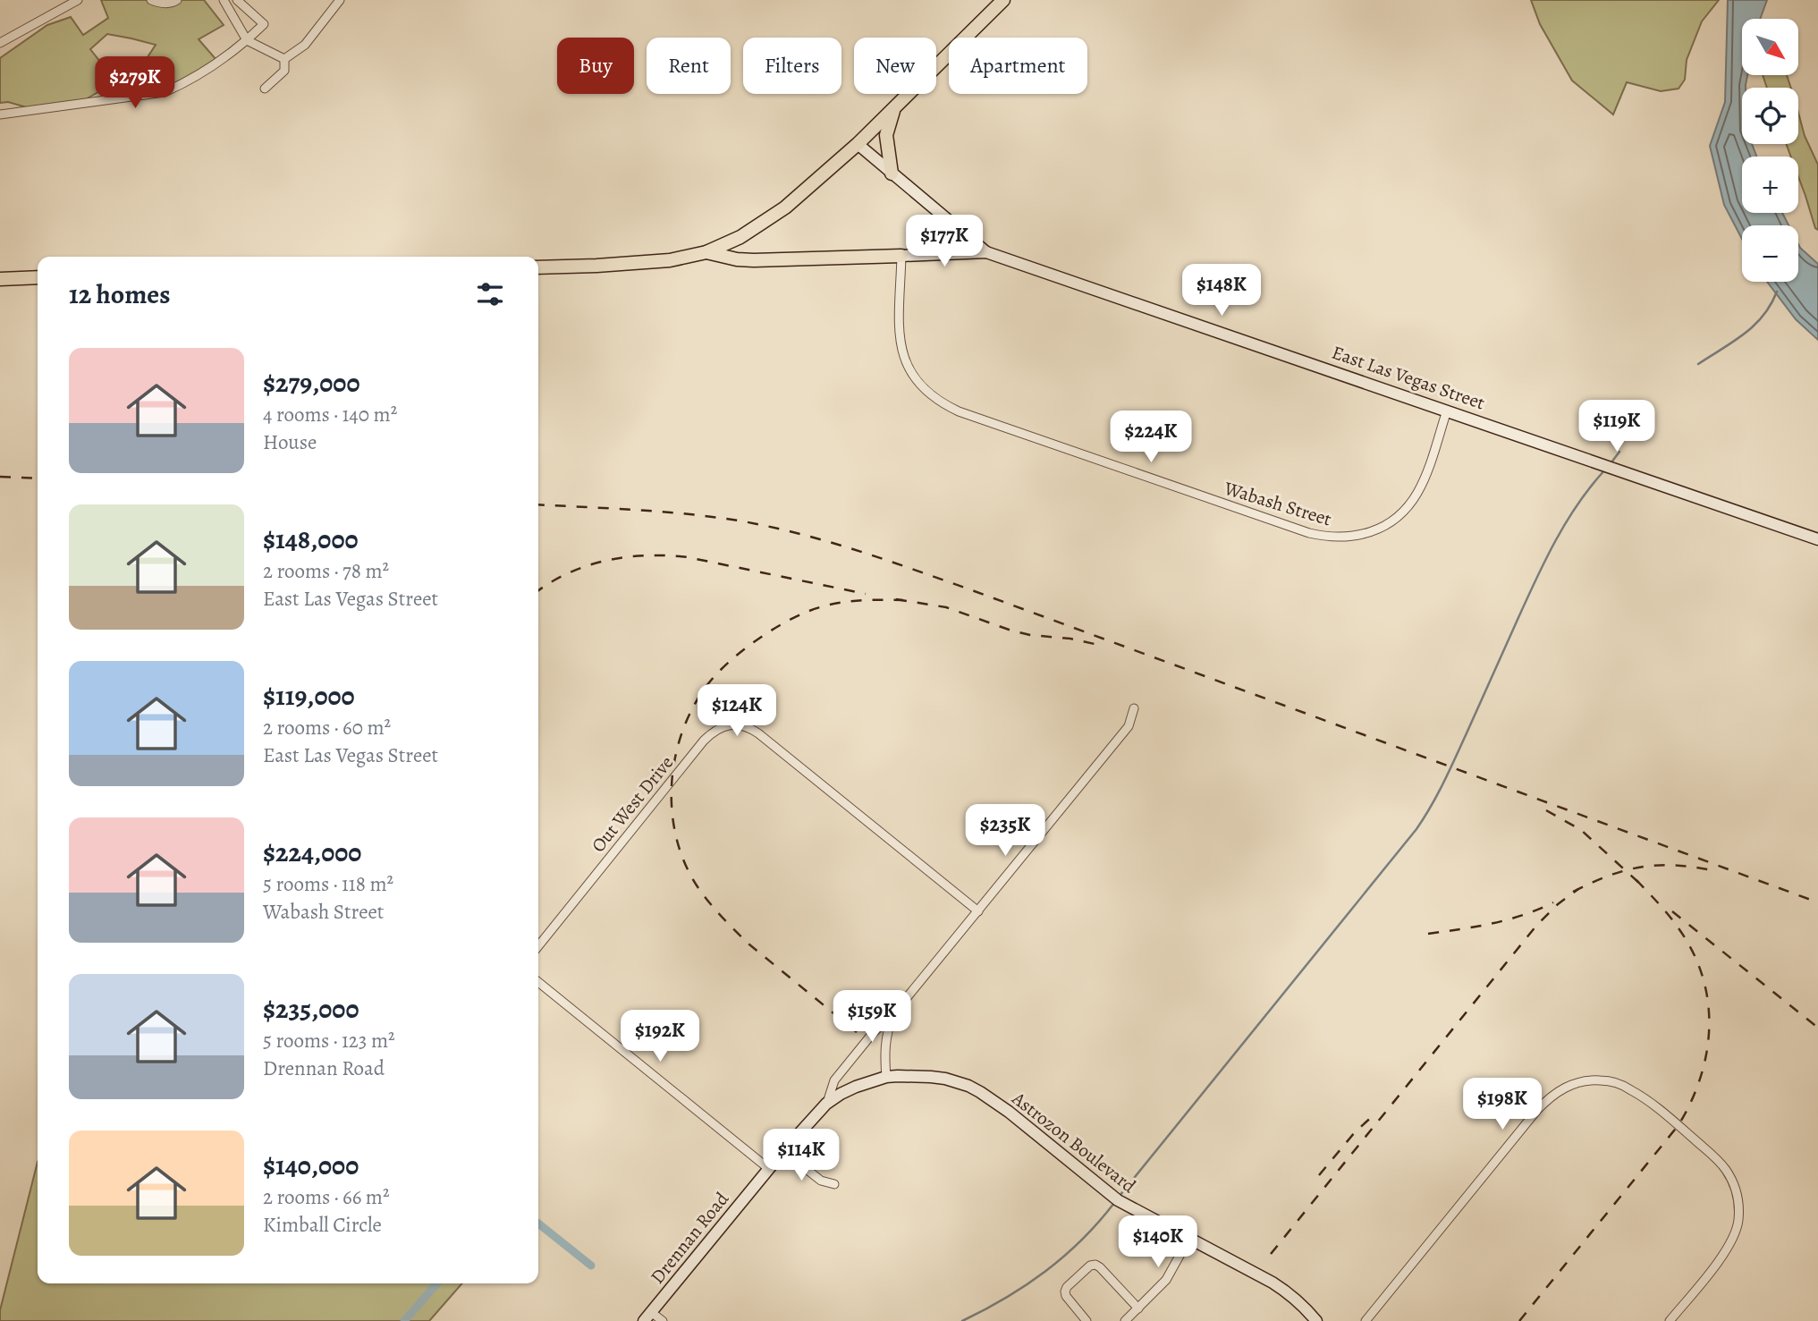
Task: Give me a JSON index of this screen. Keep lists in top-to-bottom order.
{
  "streets": {
    "street": [
      "East Las Vegas Street",
      "Wabash Street",
      "Out West Drive",
      "Astrozon Boulevard",
      "Drennan Road"
    ]
  },
  "crossings": [
    ["East Las Vegas Street", "Wabash Street"],
    ["Out West Drive", "Drennan Road"],
    ["Astrozon Boulevard", "Drennan Road"]
  ],
  "north": "bottom right",
  "page": {
    "map_buttons": ["+", "−"],
    "chip": [
      "Buy",
      "Rent",
      "Filters",
      "New",
      "Apartment"
    ],
    "price": [
      "$279K",
      "$177K",
      "$148K",
      "$119K",
      "$224K",
      "$124K",
      "$235K",
      "$159K",
      "$192K",
      "$198K",
      "$114K",
      "$140K"
    ],
    "heading": "12 homes",
    "list": [
      {
        "name": "$279,000",
        "note": "4 rooms · 140 m² · House"
      },
      {
        "name": "$148,000",
        "note": "2 rooms · 78 m² · East Las Vegas Street"
      },
      {
        "name": "$119,000",
        "note": "2 rooms · 60 m² · East Las Vegas Street"
      },
      {
        "name": "$224,000",
        "note": "5 rooms · 118 m² · Wabash Street"
      },
      {
        "name": "$235,000",
        "note": "5 rooms · 123 m² · Drennan Road"
      },
      {
        "name": "$140,000",
        "note": "2 rooms · 66 m² · Kimball Circle"
      }
    ]
  }
}
